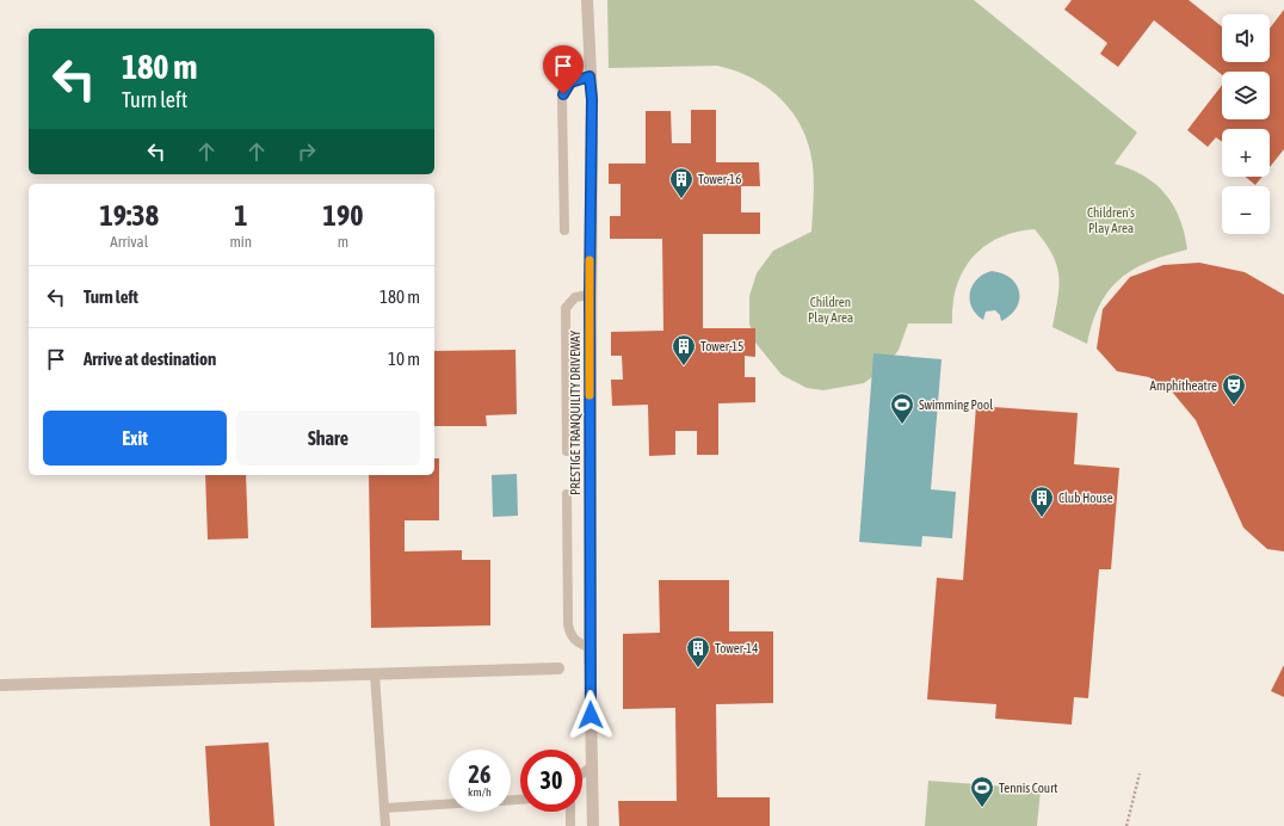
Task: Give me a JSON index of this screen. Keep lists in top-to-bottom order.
{
  "streets": {
    "street": ["PRESTIGE TRANQUILITY DRIVEWAY"]
  },
  "parks": ["Children's Play Area", "Children Play Area"],
  "places": {
    "building": [
      "Tower-16",
      "Tower-15",
      "Club House",
      "Tower-14"
    ],
    "theatre": ["Amphitheatre"],
    "sports": ["Swimming Pool", "Tennis Court"]
  },
  "page": {
    "map_buttons": ["+", "−"],
    "turn": ["180 m", "Turn left"],
    "eta": [
      "19:38",
      "Arrival",
      "1",
      "min",
      "190",
      "m"
    ],
    "list": [
      {
        "name": "Turn left",
        "value": "180 m"
      },
      {
        "name": "Arrive at destination",
        "value": "10 m"
      }
    ],
    "buttons": ["Exit", "Share"],
    "speed": "26 km/h",
    "limit": "30"
  }
}
